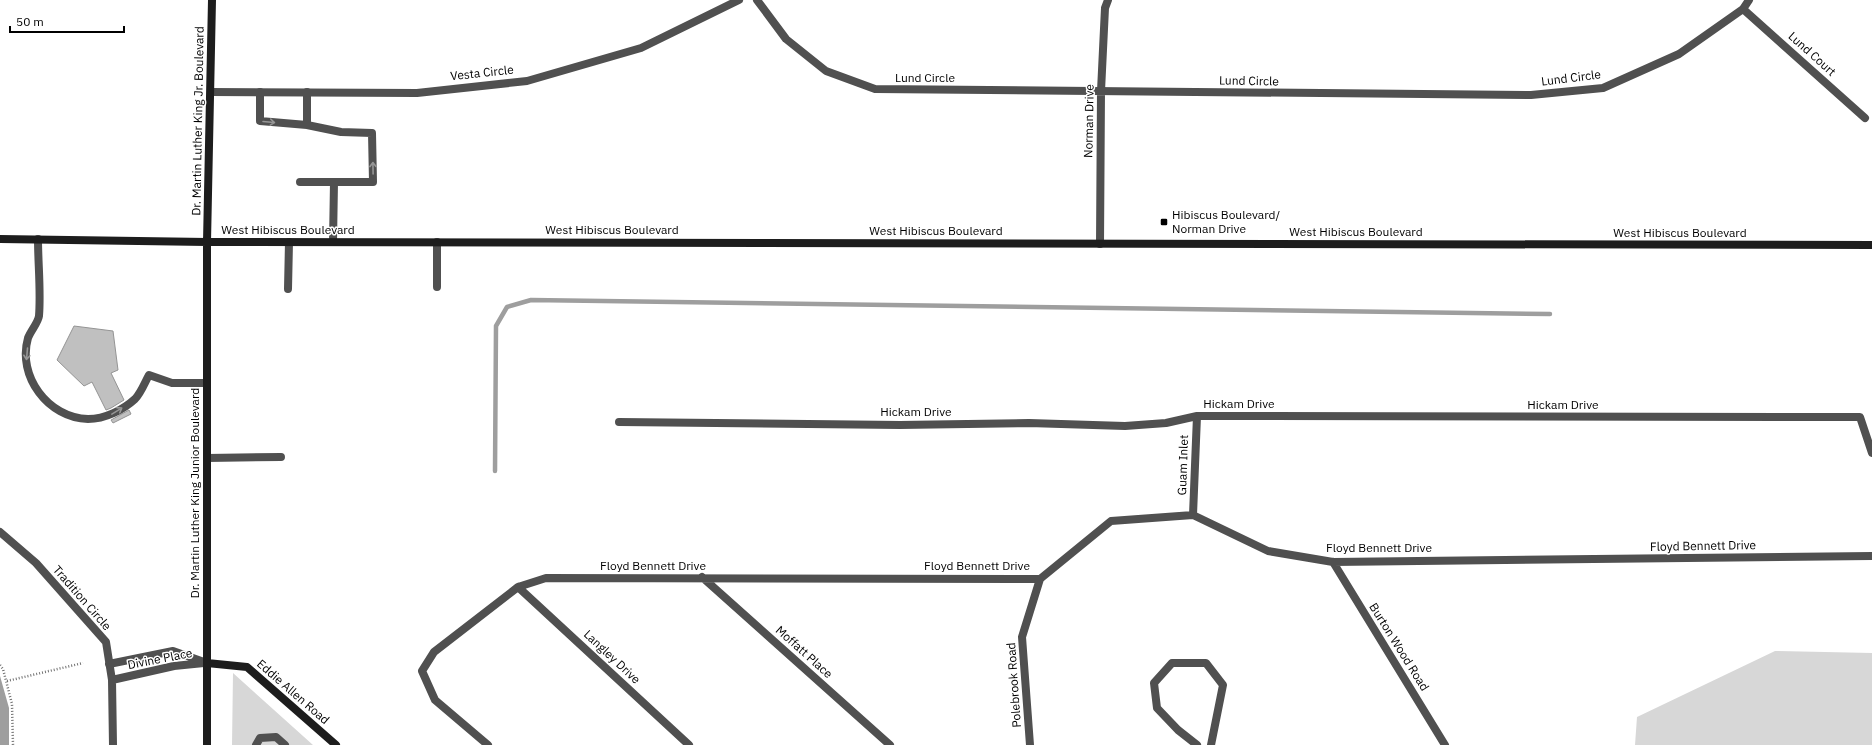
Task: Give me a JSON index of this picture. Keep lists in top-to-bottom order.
{
  "streets": {
    "street": [
      "Lund Court",
      "Vesta Circle",
      "Lund Circle",
      "Dr. Martin Luther King Jr. Boulevard",
      "Norman Drive",
      "West Hibiscus Boulevard",
      "Hickam Drive",
      "Guam Inlet",
      "Dr. Martin Luther King Junior Boulevard",
      "Floyd Bennett Drive",
      "Tradition Circle",
      "Burton Wood Road",
      "Moffatt Place",
      "Langley Drive",
      "Divine Place",
      "Polebrook Road",
      "Eddie Allen Road"
    ]
  },
  "crossings": [
    ["Lund Court", "Lund Circle"],
    ["Vesta Circle", "Dr. Martin Luther King Jr. Boulevard"],
    ["Lund Circle", "Norman Drive"],
    ["Dr. Martin Luther King Jr. Boulevard", "West Hibiscus Boulevard"],
    ["Dr. Martin Luther King Jr. Boulevard", "Dr. Martin Luther King Junior Boulevard"],
    ["Norman Drive", "West Hibiscus Boulevard"],
    ["West Hibiscus Boulevard", "Dr. Martin Luther King Junior Boulevard"],
    ["Hickam Drive", "Guam Inlet"],
    ["Guam Inlet", "Floyd Bennett Drive"],
    ["Dr. Martin Luther King Junior Boulevard", "Divine Place"],
    ["Dr. Martin Luther King Junior Boulevard", "Eddie Allen Road"],
    ["Floyd Bennett Drive", "Burton Wood Road"],
    ["Floyd Bennett Drive", "Moffatt Place"],
    ["Floyd Bennett Drive", "Langley Drive"],
    ["Floyd Bennett Drive", "Polebrook Road"],
    ["Tradition Circle", "Divine Place"],
    ["Divine Place", "Eddie Allen Road"]
  ],
  "places": {
    "transit": ["Hibiscus Boulevard/ Norman Drive"]
  },
  "scale_bar": "50 m"
}
